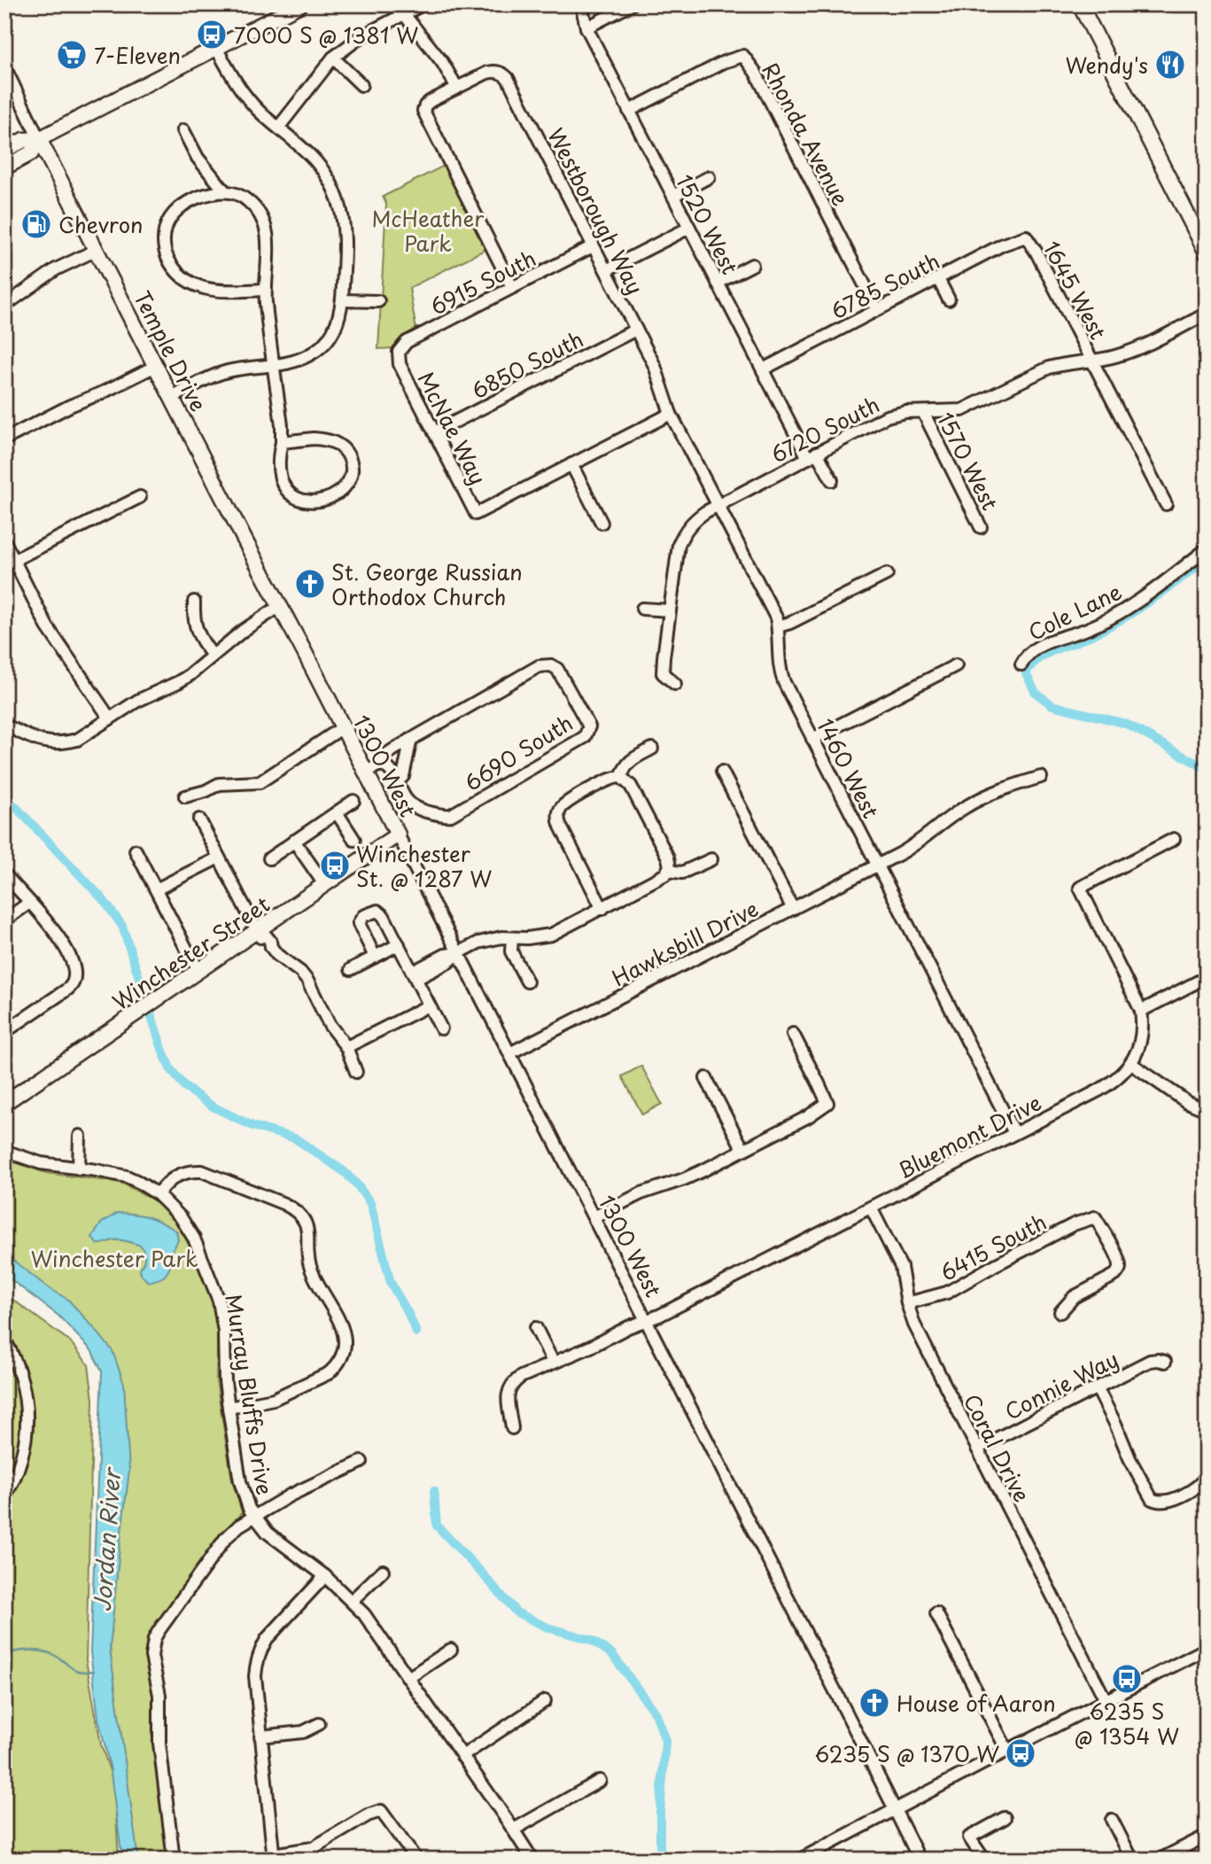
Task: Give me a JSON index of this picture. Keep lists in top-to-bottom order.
{
  "streets": {
    "main road": ["Temple Drive", "1300 West", "Winchester Street"],
    "street": [
      "Rhonda Avenue",
      "Westborough Way",
      "1520 West",
      "6915 South",
      "6785 South",
      "1645 West",
      "6850 South",
      "McNae Way",
      "6720 South",
      "1570 West",
      "Cole Lane",
      "6690 South",
      "1460 West",
      "Hawksbill Drive",
      "Bluemont Drive",
      "6415 South",
      "Connie Way",
      "Murray Bluffs Drive",
      "Coral Drive"
    ]
  },
  "crossings": [
    ["Rhonda Avenue", "1520 West"],
    ["Rhonda Avenue", "6785 South"],
    ["Westborough Way", "6915 South"],
    ["Westborough Way", "6850 South"],
    ["Westborough Way", "1460 West"],
    ["1520 West", "6785 South"],
    ["1520 West", "6720 South"],
    ["6915 South", "McNae Way"],
    ["6785 South", "1645 West"],
    ["1645 West", "6720 South"],
    ["Temple Drive", "1300 West"],
    ["6850 South", "McNae Way"],
    ["6720 South", "1570 West"],
    ["6720 South", "1460 West"],
    ["6690 South", "1300 West"],
    ["1300 West", "Hawksbill Drive"],
    ["1300 West", "Winchester Street"],
    ["1300 West", "Bluemont Drive"],
    ["1460 West", "Hawksbill Drive"],
    ["1460 West", "Bluemont Drive"],
    ["Bluemont Drive", "Coral Drive"],
    ["6415 South", "Coral Drive"],
    ["Connie Way", "Coral Drive"]
  ],
  "water": ["Jordan River"],
  "parks": ["McHeather Park", "Winchester Park"],
  "places": {
    "bus stop": [
      "7000 S @ 1381 W",
      "Winchester St. @ 1287 W",
      "6235 S @ 1354 W",
      "6235 S @ 1370 W"
    ],
    "supermarket": ["7-Eleven"],
    "restaurant": ["Wendy's"],
    "fuel station": ["Chevron"],
    "church": ["St. George Russian Orthodox Church", "House of Aaron"]
  }
}
